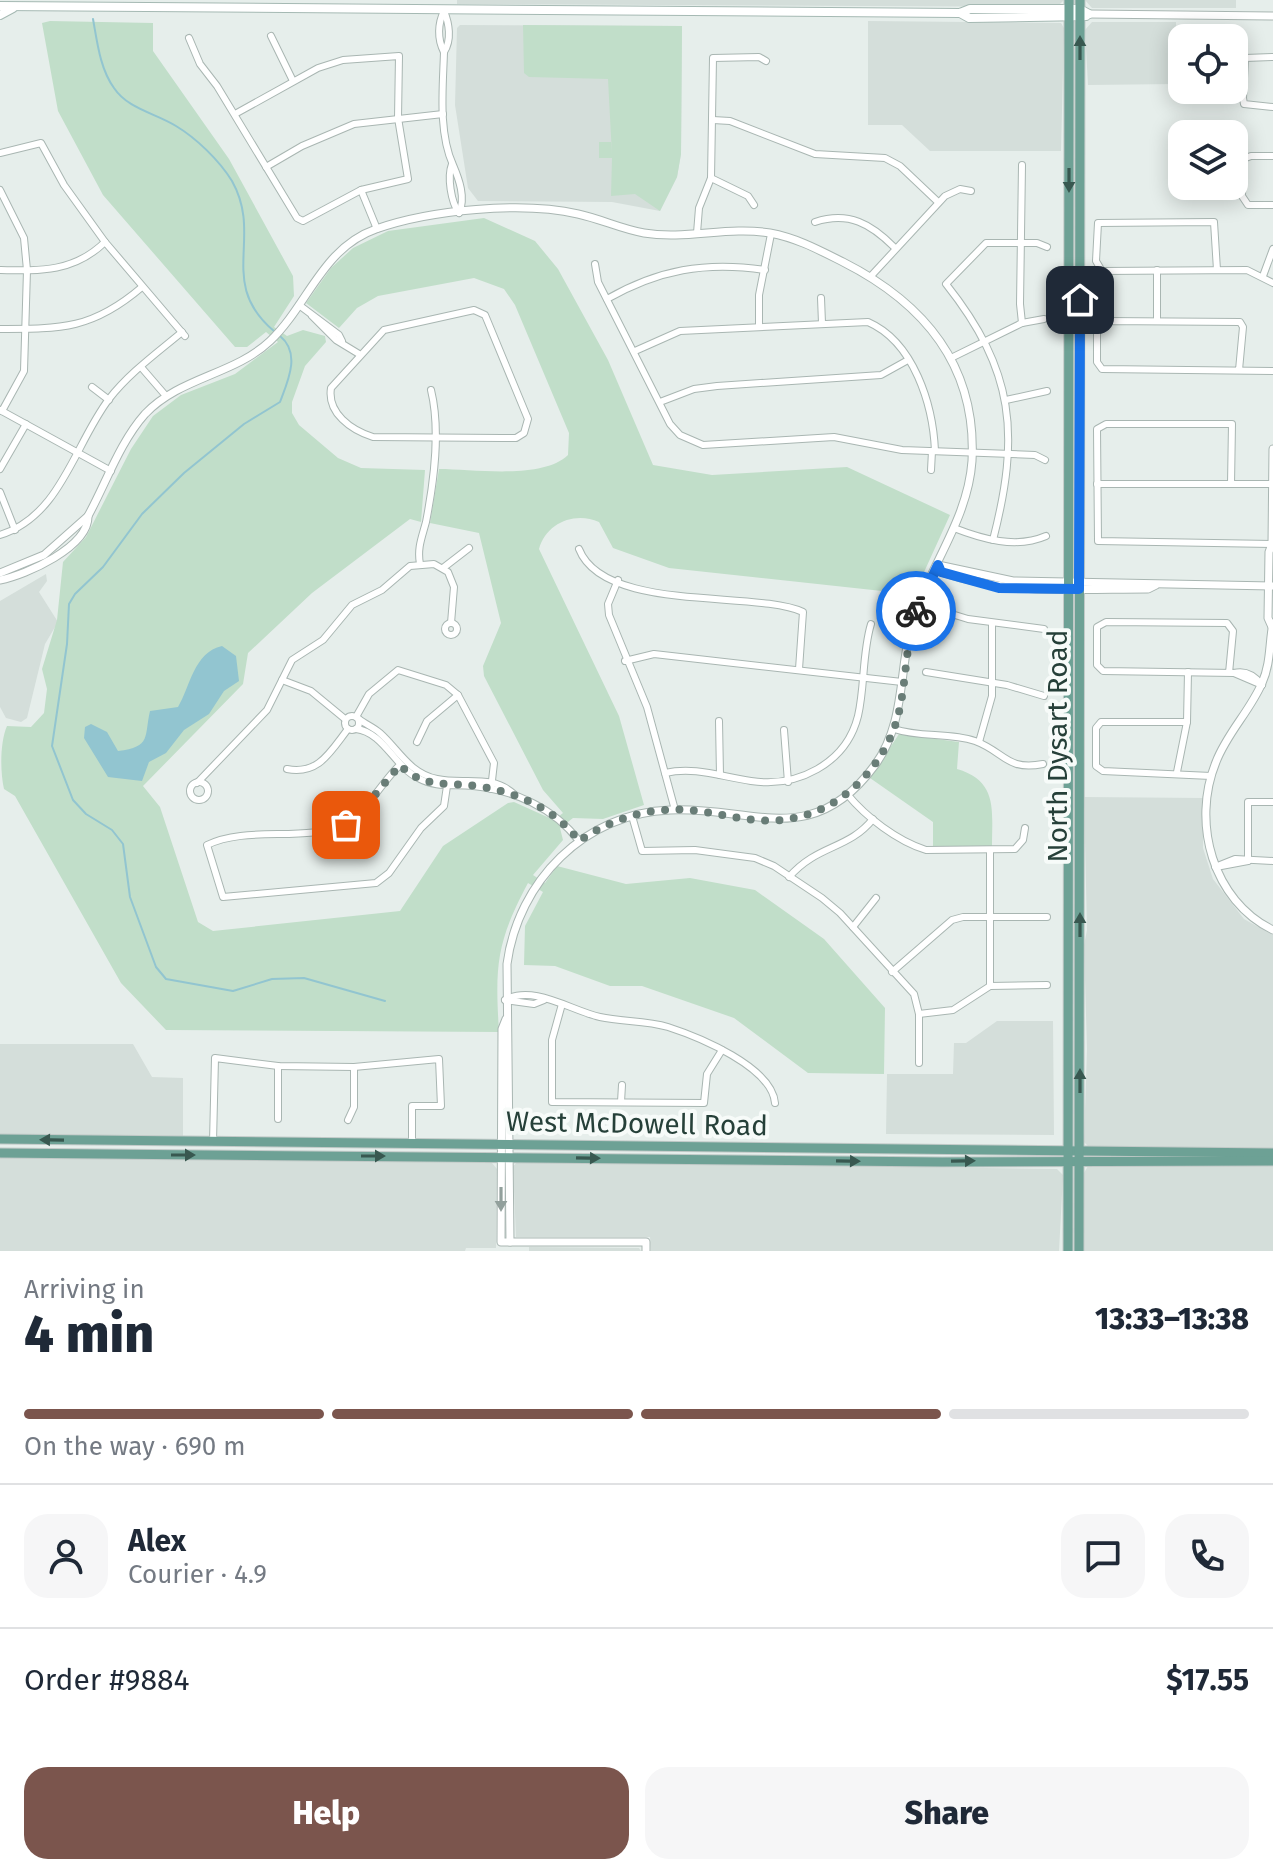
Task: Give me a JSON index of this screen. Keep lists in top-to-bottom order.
{
  "streets": {
    "main road": ["North Dysart Road", "West McDowell Road"]
  },
  "crossings": [
    ["North Dysart Road", "West McDowell Road"]
  ],
  "page": {
    "heading": ["4 min", "Arriving in", "13:33–13:38"],
    "panel": [
      "Alex",
      "Courier · 4.9",
      "Order #9884",
      "$17.55"
    ],
    "bar": "On the way · 690 m",
    "buttons": ["Help", "Share"]
  }
}
